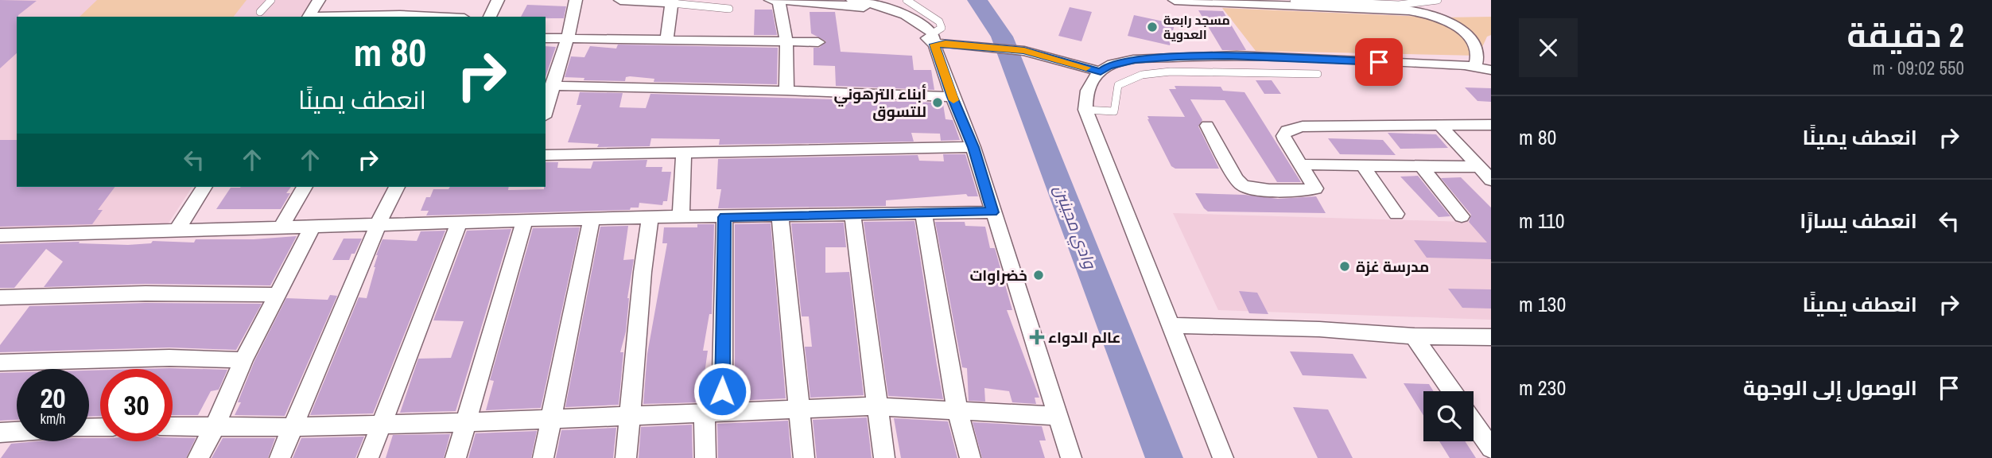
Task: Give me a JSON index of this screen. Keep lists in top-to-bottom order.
{
  "water": ["وادي مجينين"],
  "places": {
    "other": [
      "مسجد رابعة العدوية",
      "أبناء الترهوني للتسوق",
      "مدرسة غزة",
      "خضراوات"
    ],
    "health": ["عالم الدواء"]
  },
  "page": {
    "heading": ["2 دقيقة", "550 m · 09:02"],
    "turn": ["80 m", "انعطف يمينًا"],
    "list": [
      {
        "name": "انعطف يمينًا",
        "value": "80 m"
      },
      {
        "name": "انعطف يسارًا",
        "value": "110 m"
      },
      {
        "name": "انعطف يمينًا",
        "value": "130 m"
      },
      {
        "name": "الوصول إلى الوجهة",
        "value": "230 m"
      }
    ],
    "speed": "20 km/h",
    "limit": "30"
  }
}
